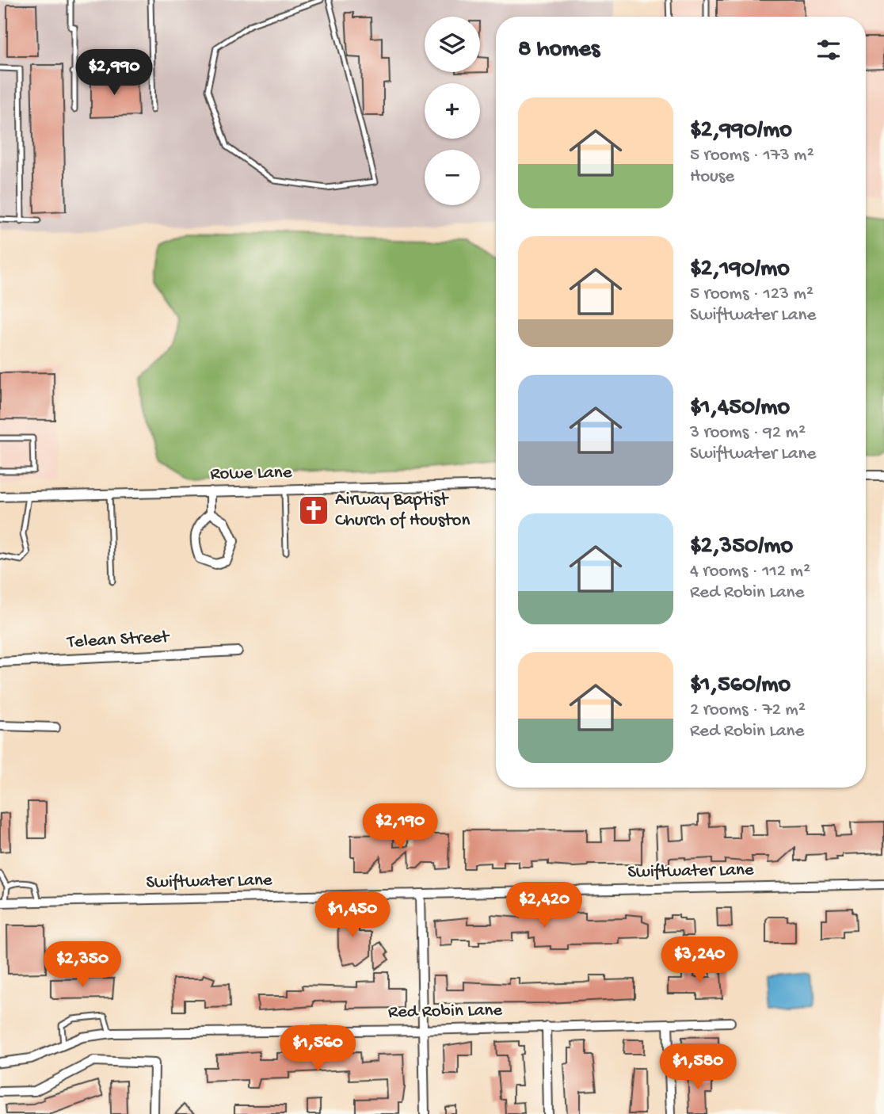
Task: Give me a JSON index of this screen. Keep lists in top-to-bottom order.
{
  "streets": {
    "street": [
      "Rowe Lane",
      "Telean Street",
      "Swiftwater Lane",
      "Red Robin Lane"
    ]
  },
  "places": {
    "church": ["Airway Baptist Church of Houston"]
  },
  "page": {
    "map_buttons": ["+", "−"],
    "heading": "8 homes",
    "price": [
      "$2,990",
      "$2,190",
      "$2,420",
      "$1,450",
      "$3,240",
      "$2,350",
      "$1,560",
      "$1,580"
    ],
    "list": [
      {
        "name": "$2,990/mo",
        "note": "5 rooms · 173 m² · House"
      },
      {
        "name": "$2,190/mo",
        "note": "5 rooms · 123 m² · Swiftwater Lane"
      },
      {
        "name": "$1,450/mo",
        "note": "3 rooms · 92 m² · Swiftwater Lane"
      },
      {
        "name": "$2,350/mo",
        "note": "4 rooms · 112 m² · Red Robin Lane"
      },
      {
        "name": "$1,560/mo",
        "note": "2 rooms · 72 m² · Red Robin Lane"
      }
    ]
  }
}
